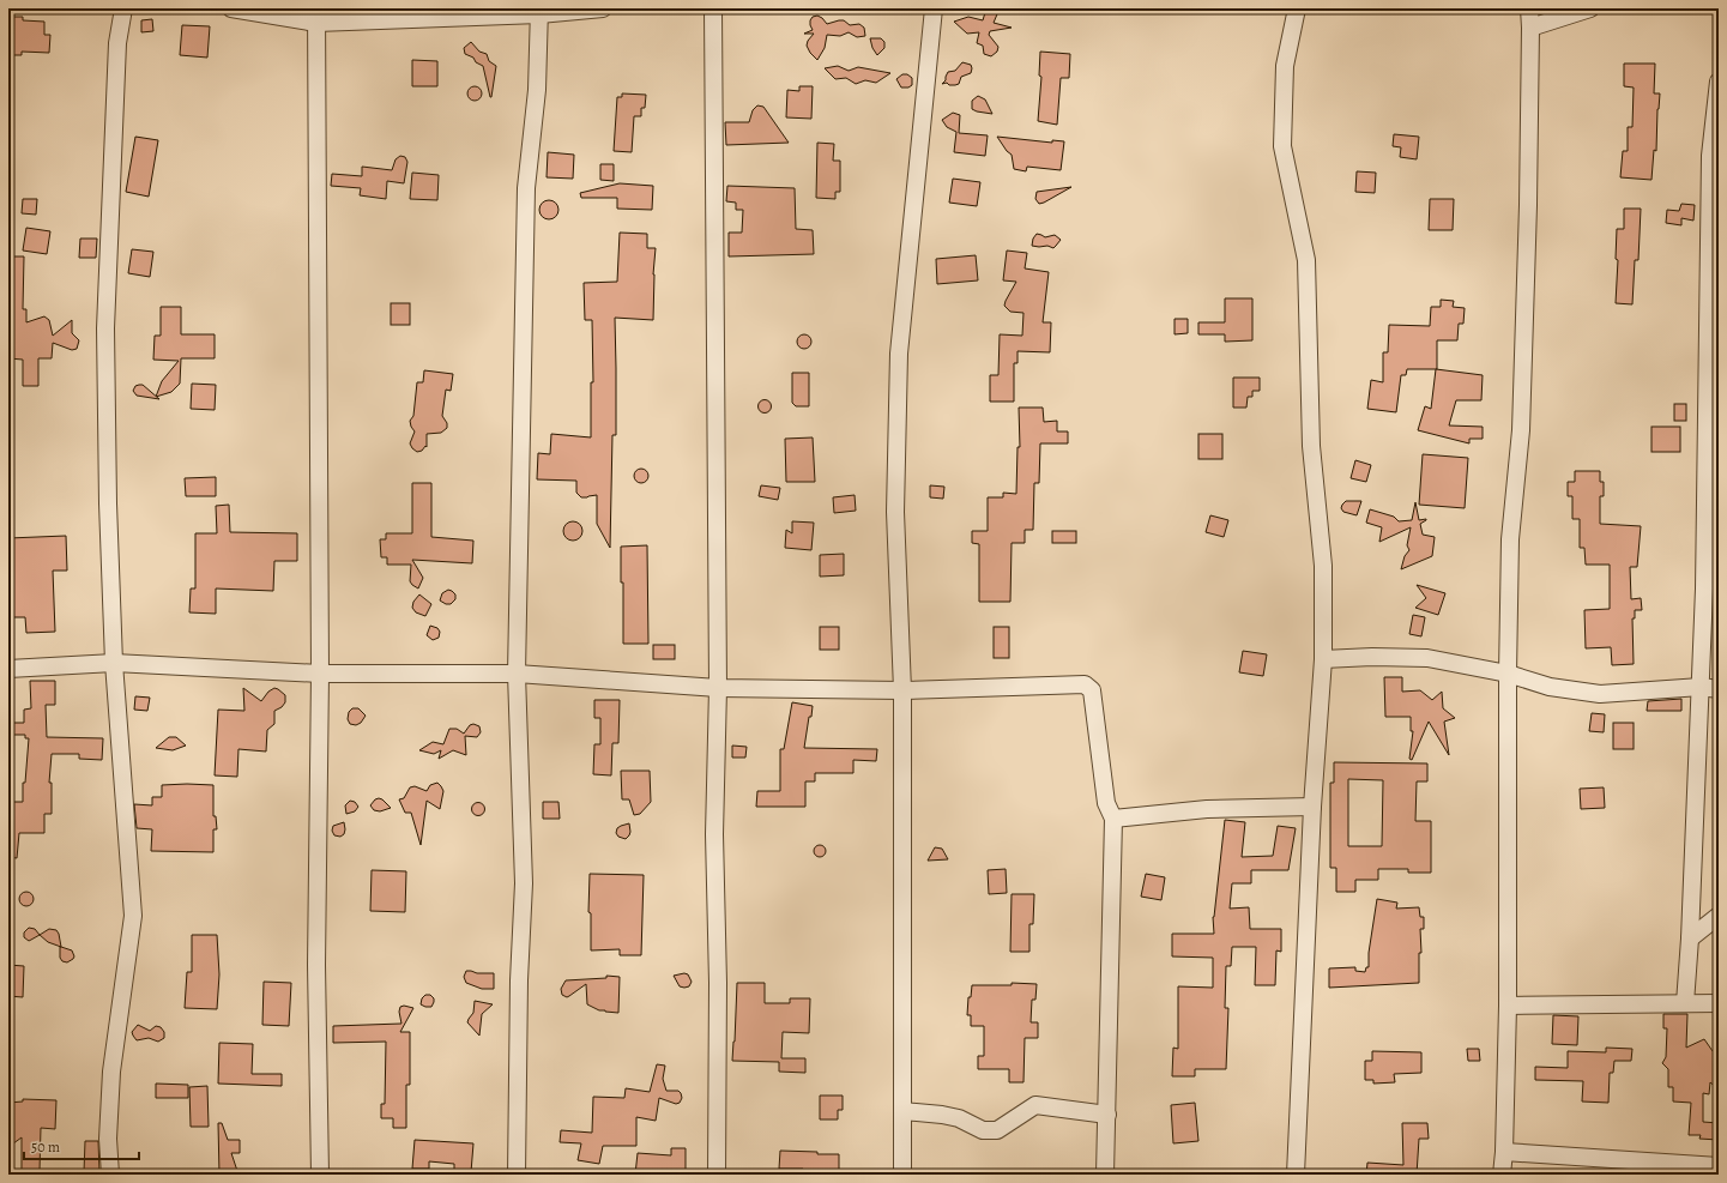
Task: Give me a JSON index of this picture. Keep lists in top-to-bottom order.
{
  "scale_bar": "50 m"
}
